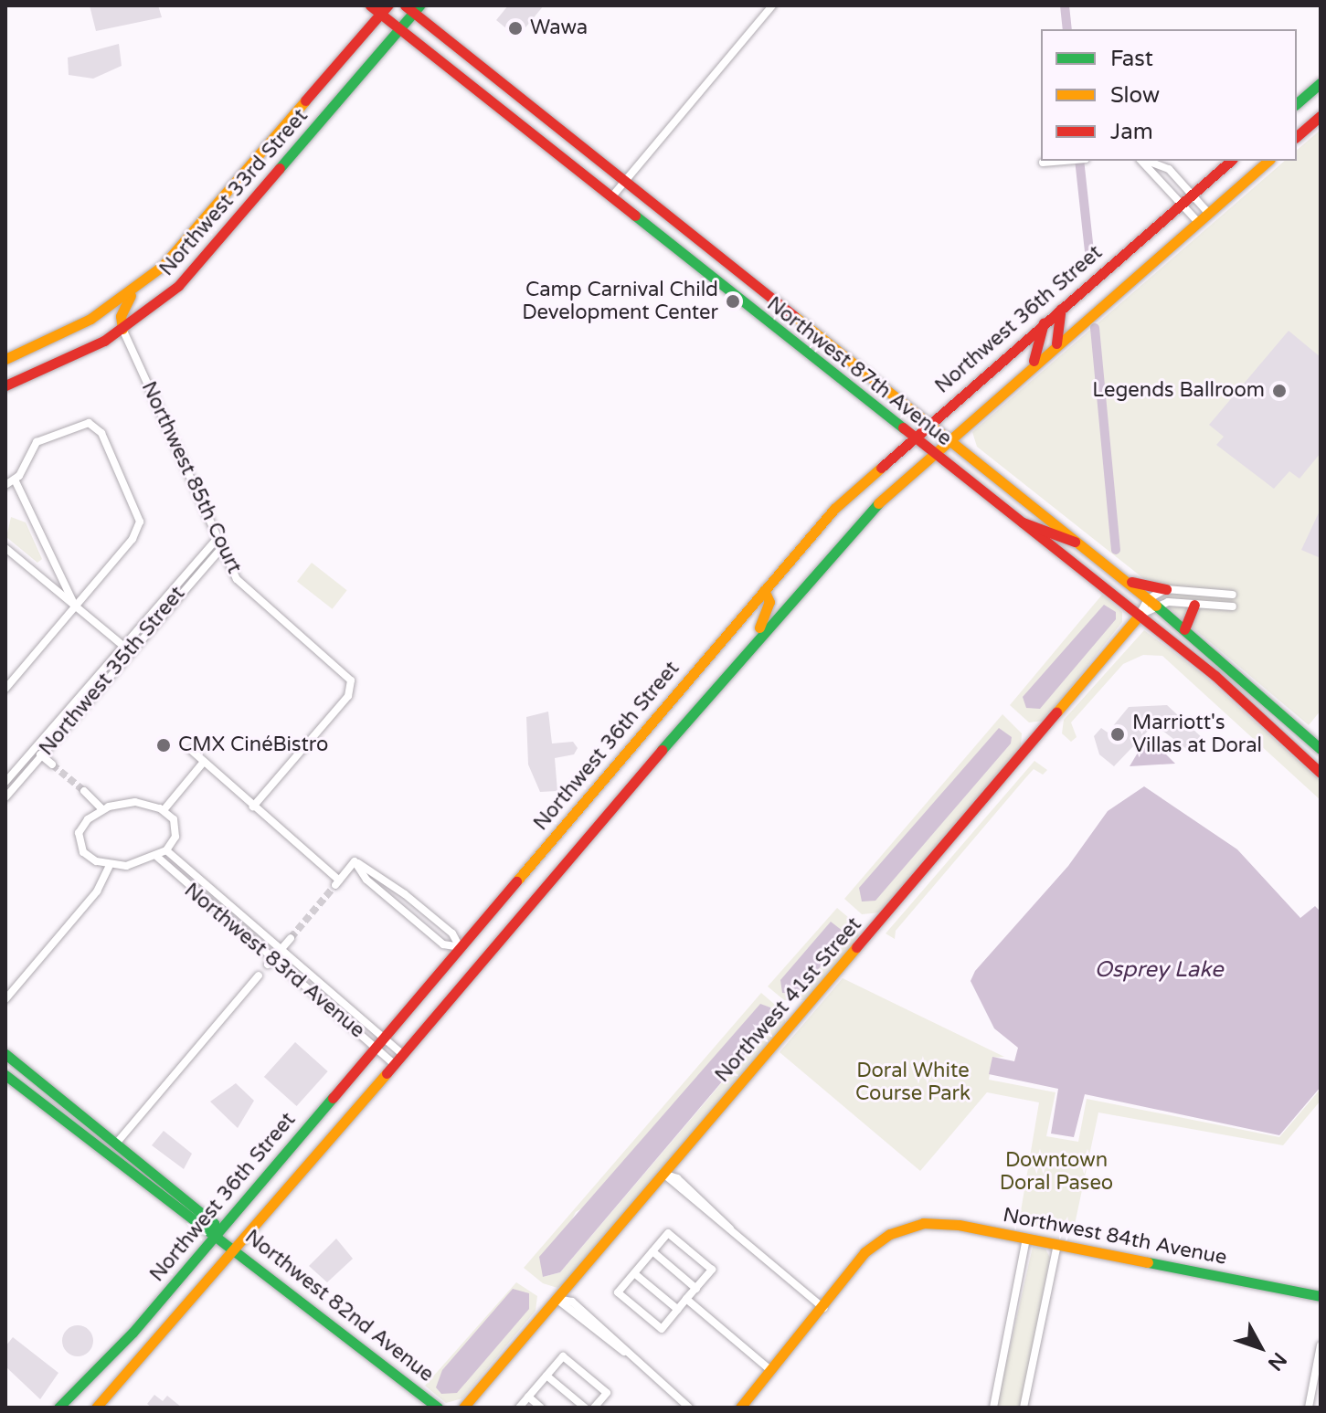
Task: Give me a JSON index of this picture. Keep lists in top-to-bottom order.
{
  "streets": {
    "main road": [
      "Northwest 33rd Street",
      "Northwest 36th Street",
      "Northwest 87th Avenue",
      "Northwest 41st Street",
      "Northwest 84th Avenue",
      "Northwest 82nd Avenue"
    ],
    "street": ["Northwest 85th Court", "Northwest 35th Street", "Northwest 83rd Avenue"]
  },
  "crossings": [
    ["Northwest 33rd Street", "Northwest 87th Avenue"],
    ["Northwest 33rd Street", "Northwest 85th Court"],
    ["Northwest 36th Street", "Northwest 87th Avenue"],
    ["Northwest 36th Street", "Northwest 83rd Avenue"],
    ["Northwest 36th Street", "Northwest 82nd Avenue"],
    ["Northwest 87th Avenue", "Northwest 41st Street"],
    ["Northwest 85th Court", "Northwest 35th Street"]
  ],
  "water": ["Osprey Lake"],
  "parks": ["Doral White Course Park", "Downtown Doral Paseo"],
  "places": [
    "Wawa",
    "Camp Carnival Child Development Center",
    "Legends Ballroom",
    "Marriott's Villas at Doral",
    "CMX CinéBistro"
  ],
  "legend": ["Fast", "Slow", "Jam"],
  "north": "bottom right"
}
